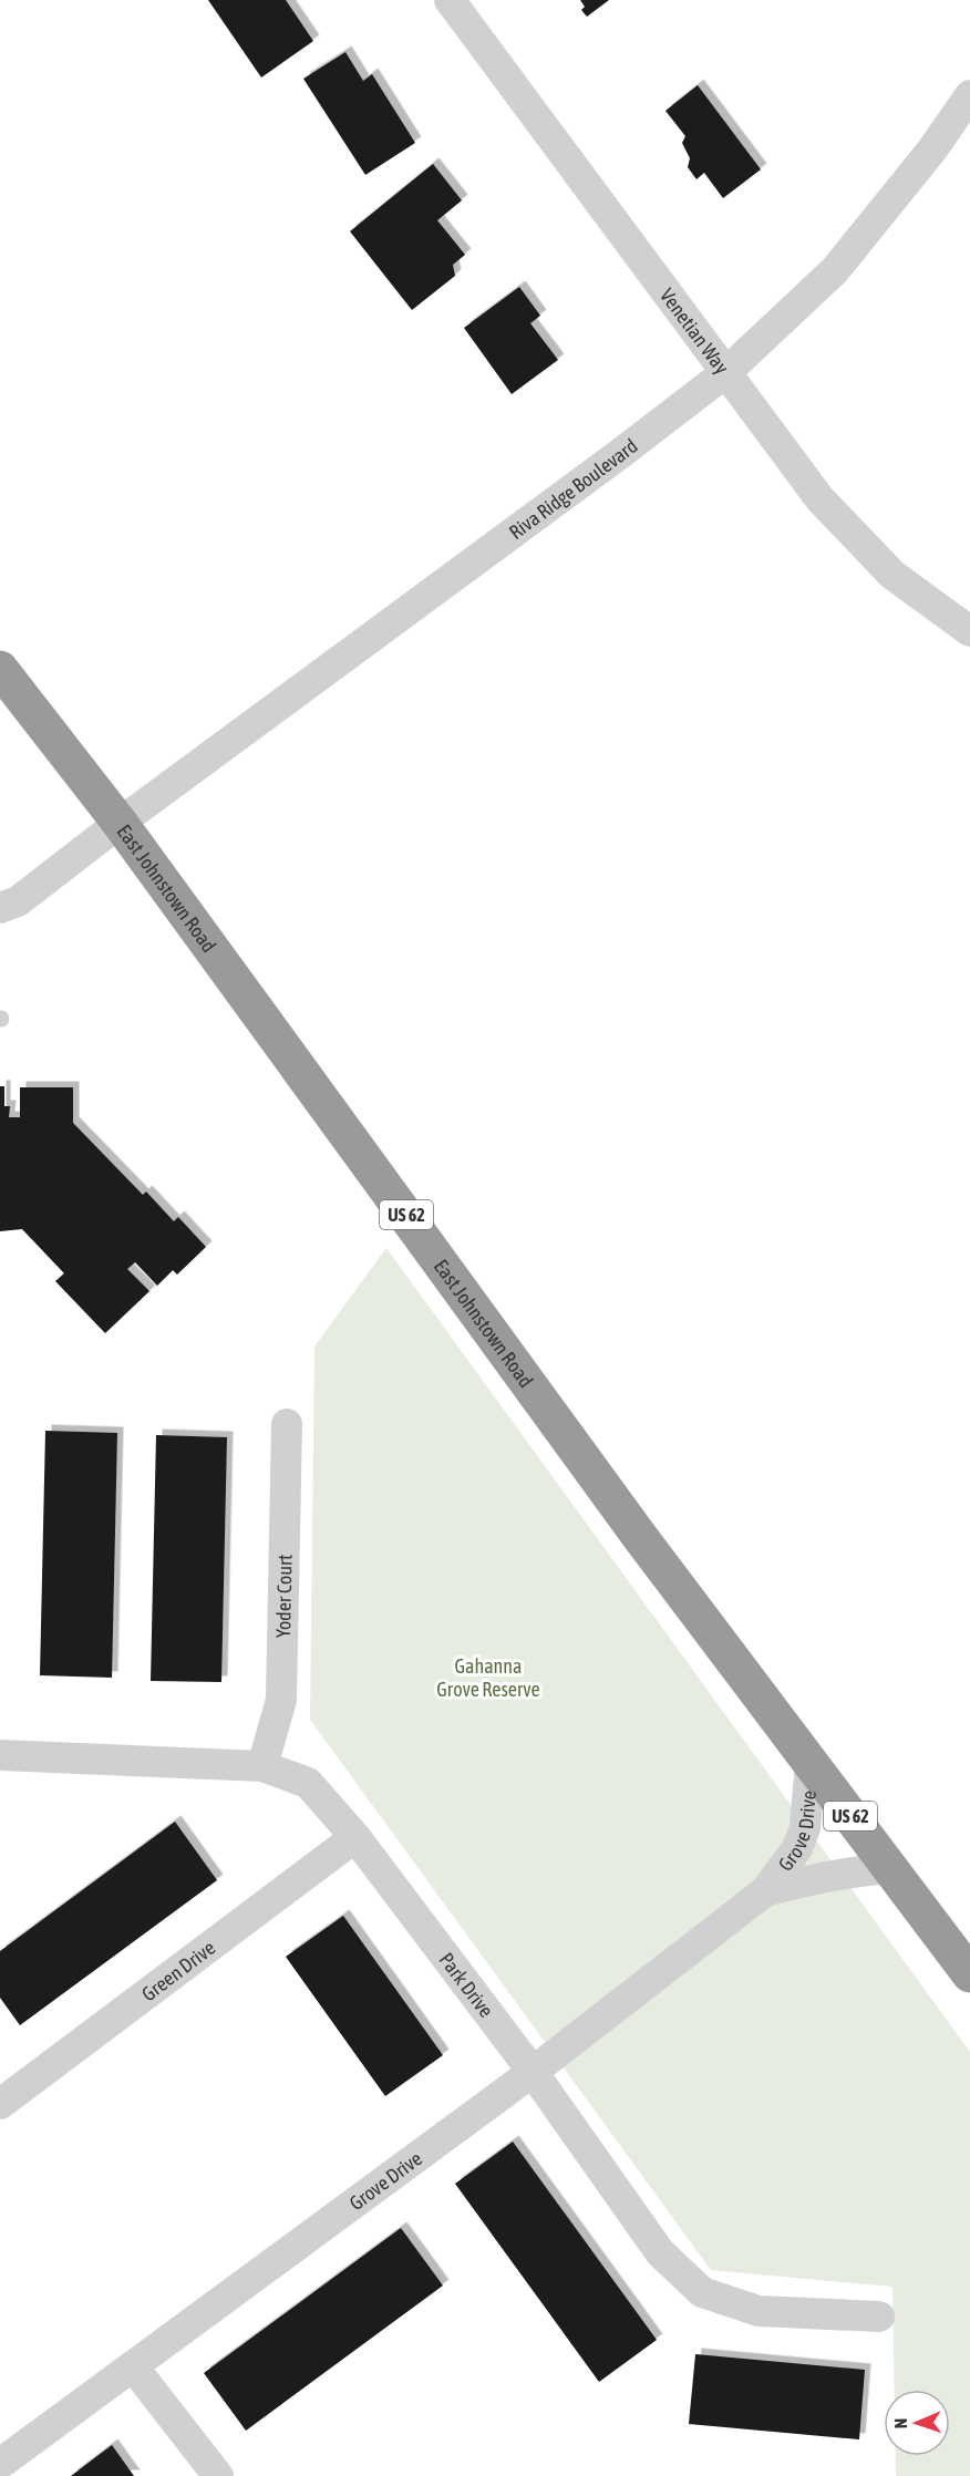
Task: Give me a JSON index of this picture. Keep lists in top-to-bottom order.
{
  "streets": {
    "highway": ["East Johnstown Road", "US 62"],
    "street": [
      "Venetian Way",
      "Riva Ridge Boulevard",
      "Yoder Court",
      "Grove Drive",
      "Green Drive",
      "Park Drive"
    ]
  },
  "crossings": [
    ["Venetian Way", "Riva Ridge Boulevard"],
    ["Riva Ridge Boulevard", "East Johnstown Road"],
    ["East Johnstown Road", "Grove Drive"],
    ["Yoder Court", "Park Drive"],
    ["Grove Drive", "Park Drive"],
    ["Green Drive", "Park Drive"]
  ],
  "parks": ["Gahanna Grove Reserve"],
  "north": "left"
}
